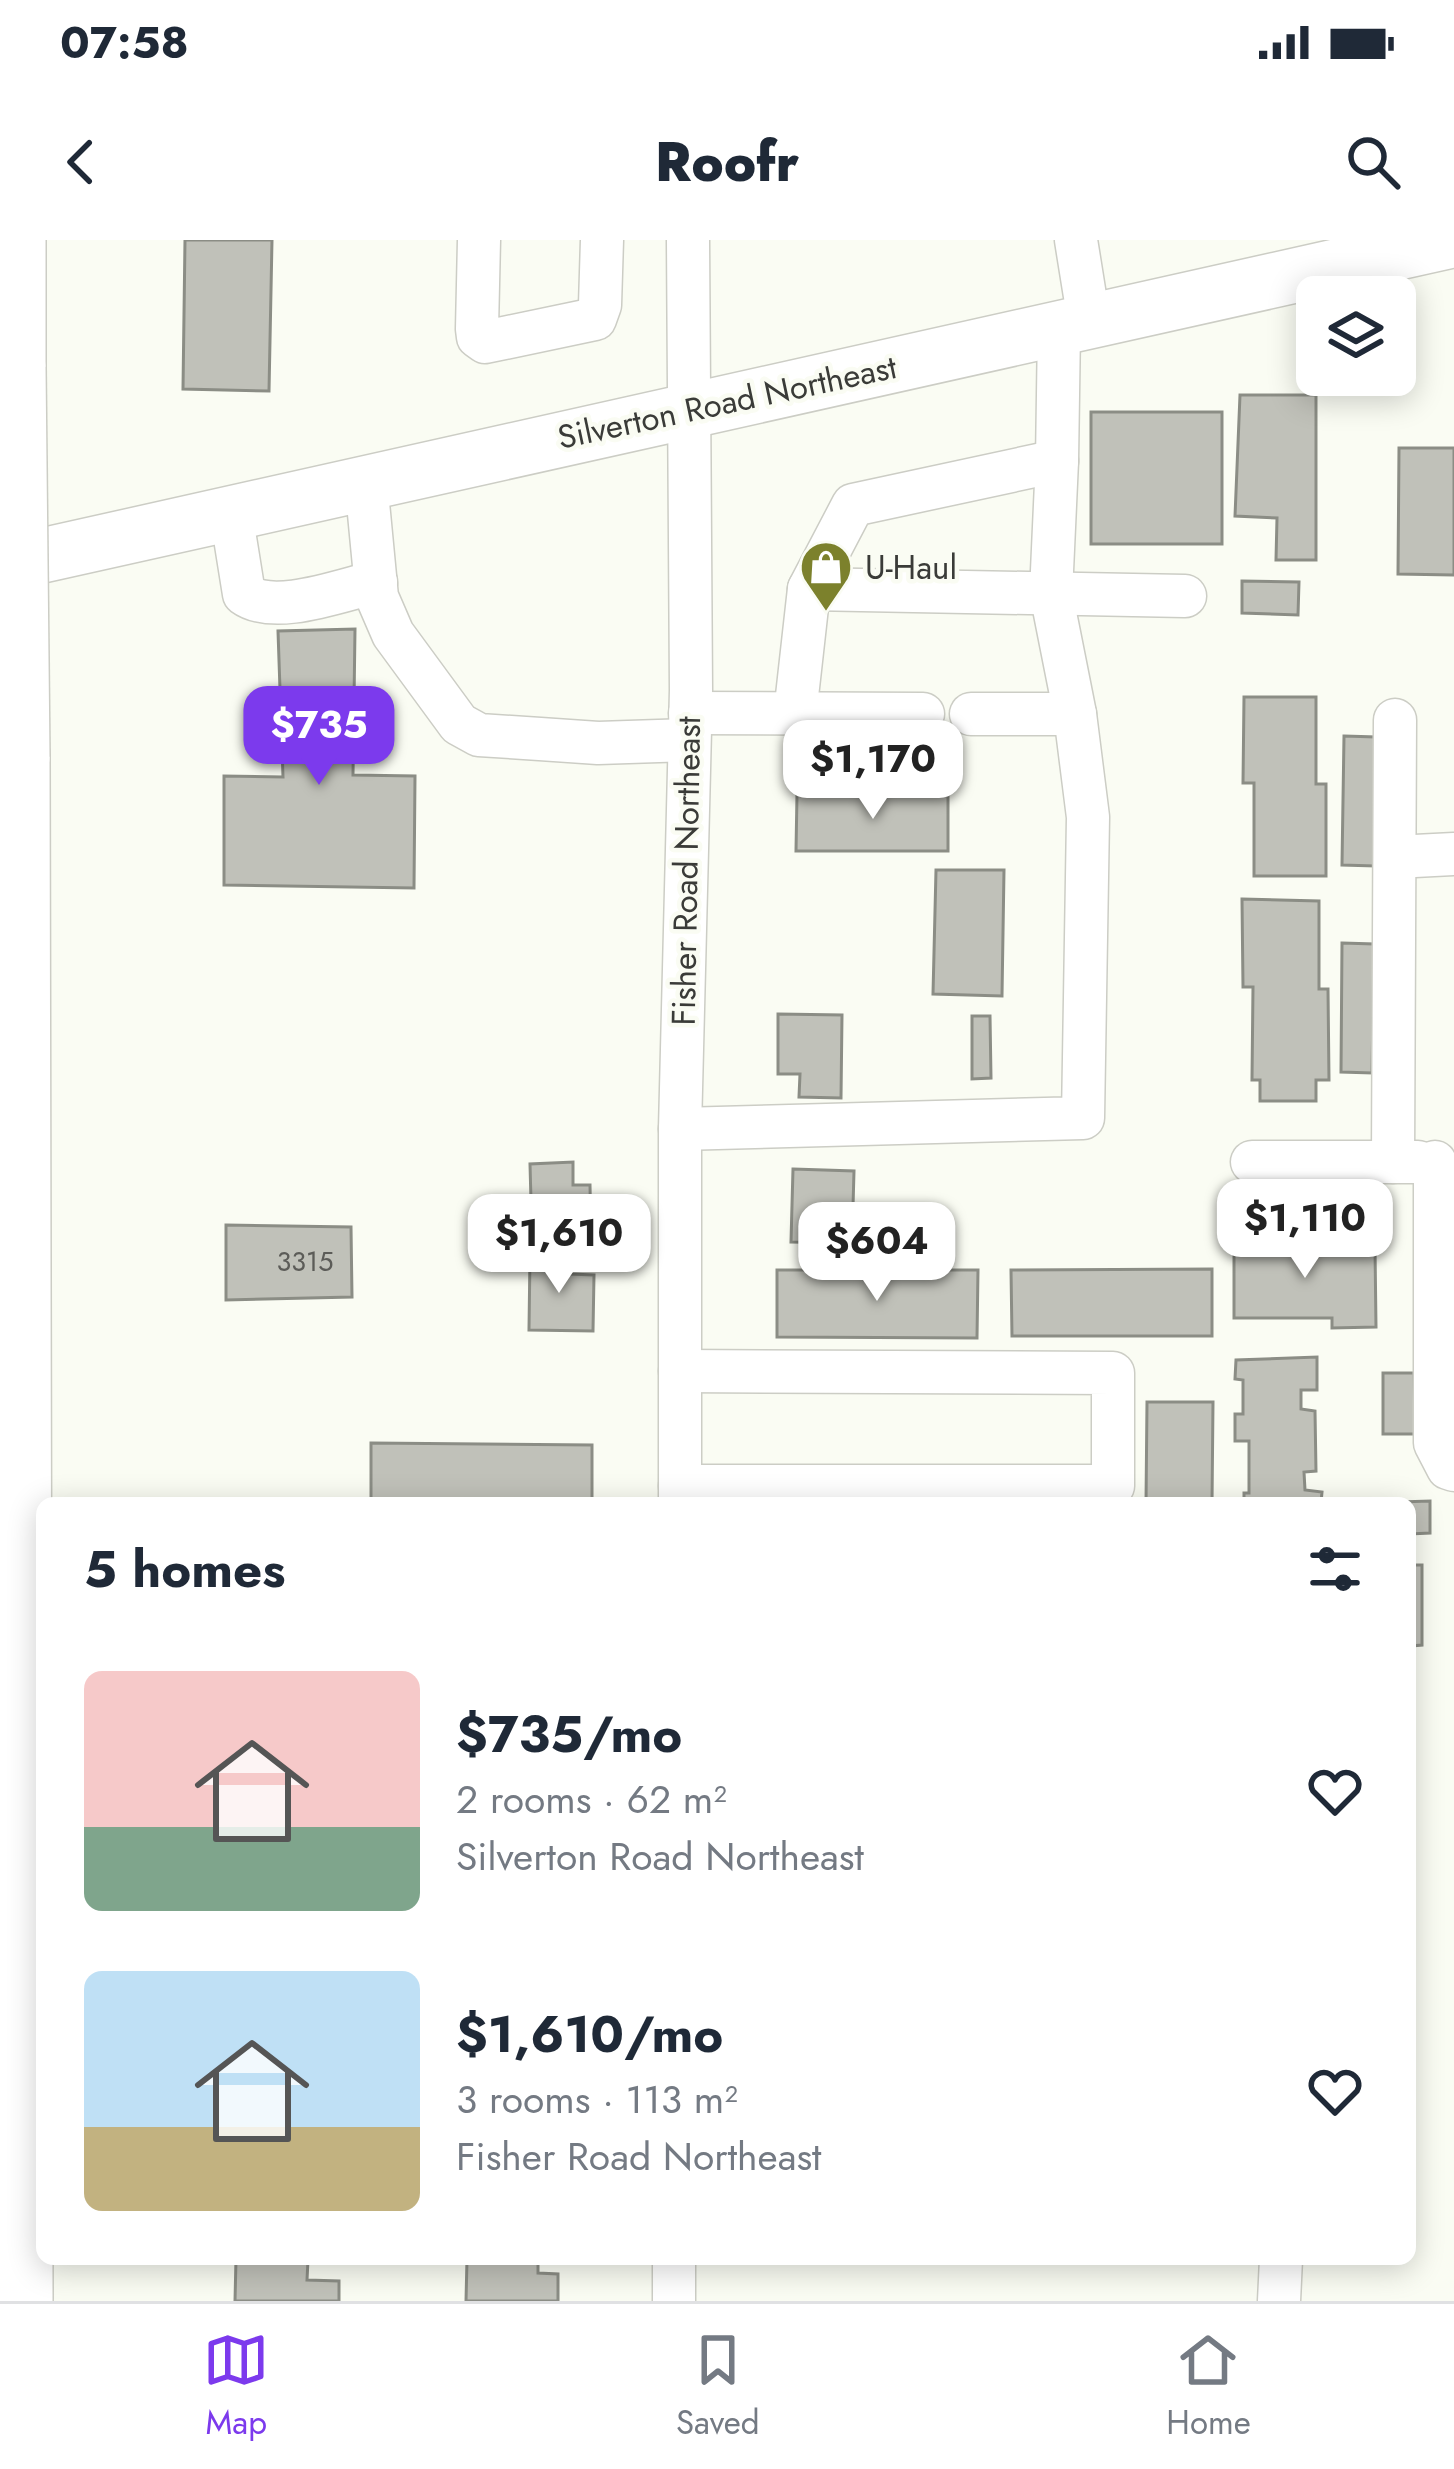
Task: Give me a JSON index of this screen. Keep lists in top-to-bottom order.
{
  "streets": {
    "main road": ["Silverton Road Northeast"],
    "street": ["Fisher Road Northeast"]
  },
  "crossings": [
    ["Silverton Road Northeast", "Fisher Road Northeast"]
  ],
  "places": {
    "shop": ["U-Haul"]
  },
  "house_numbers": ["3315"],
  "page": {
    "status": "07:58",
    "header": "Roofr",
    "price": [
      "$735",
      "$1,170",
      "$1,110",
      "$1,610",
      "$604"
    ],
    "heading": "5 homes",
    "list": [
      {
        "name": "$735/mo",
        "note": "2 rooms · 62 m² · Silverton Road Northeast"
      },
      {
        "name": "$1,610/mo",
        "note": "3 rooms · 113 m² · Fisher Road Northeast"
      }
    ],
    "tabs": ["Map", "Saved", "Home"]
  }
}
